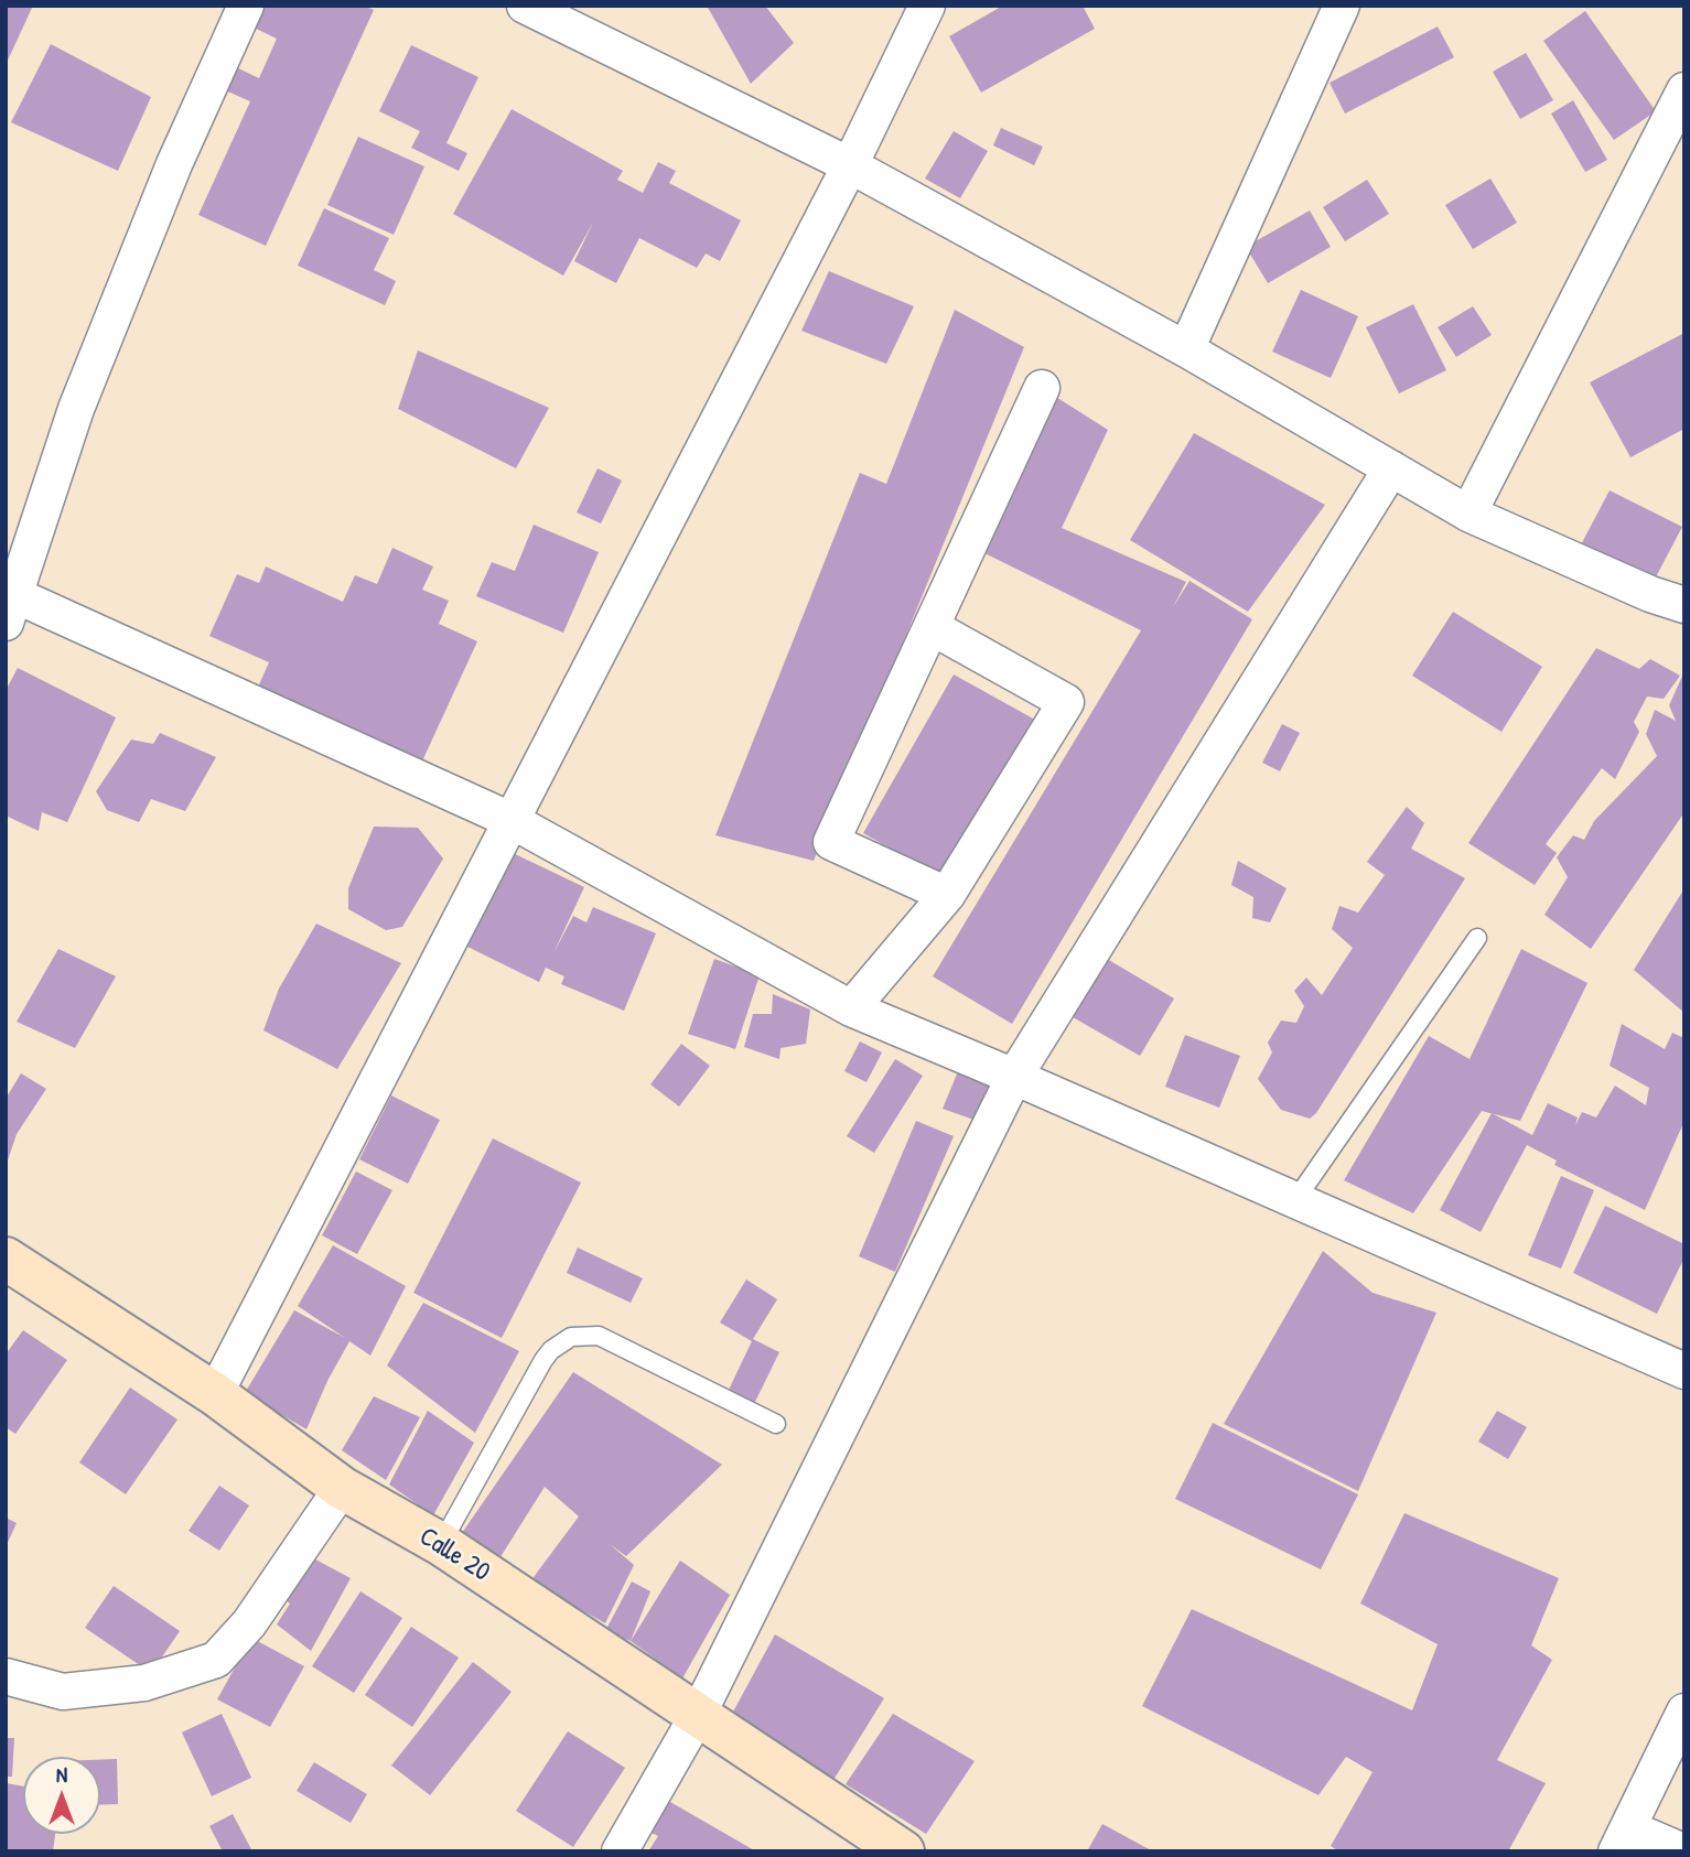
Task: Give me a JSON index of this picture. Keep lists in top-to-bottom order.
{
  "streets": {
    "main road": ["Calle 20"]
  },
  "north": "top"
}
